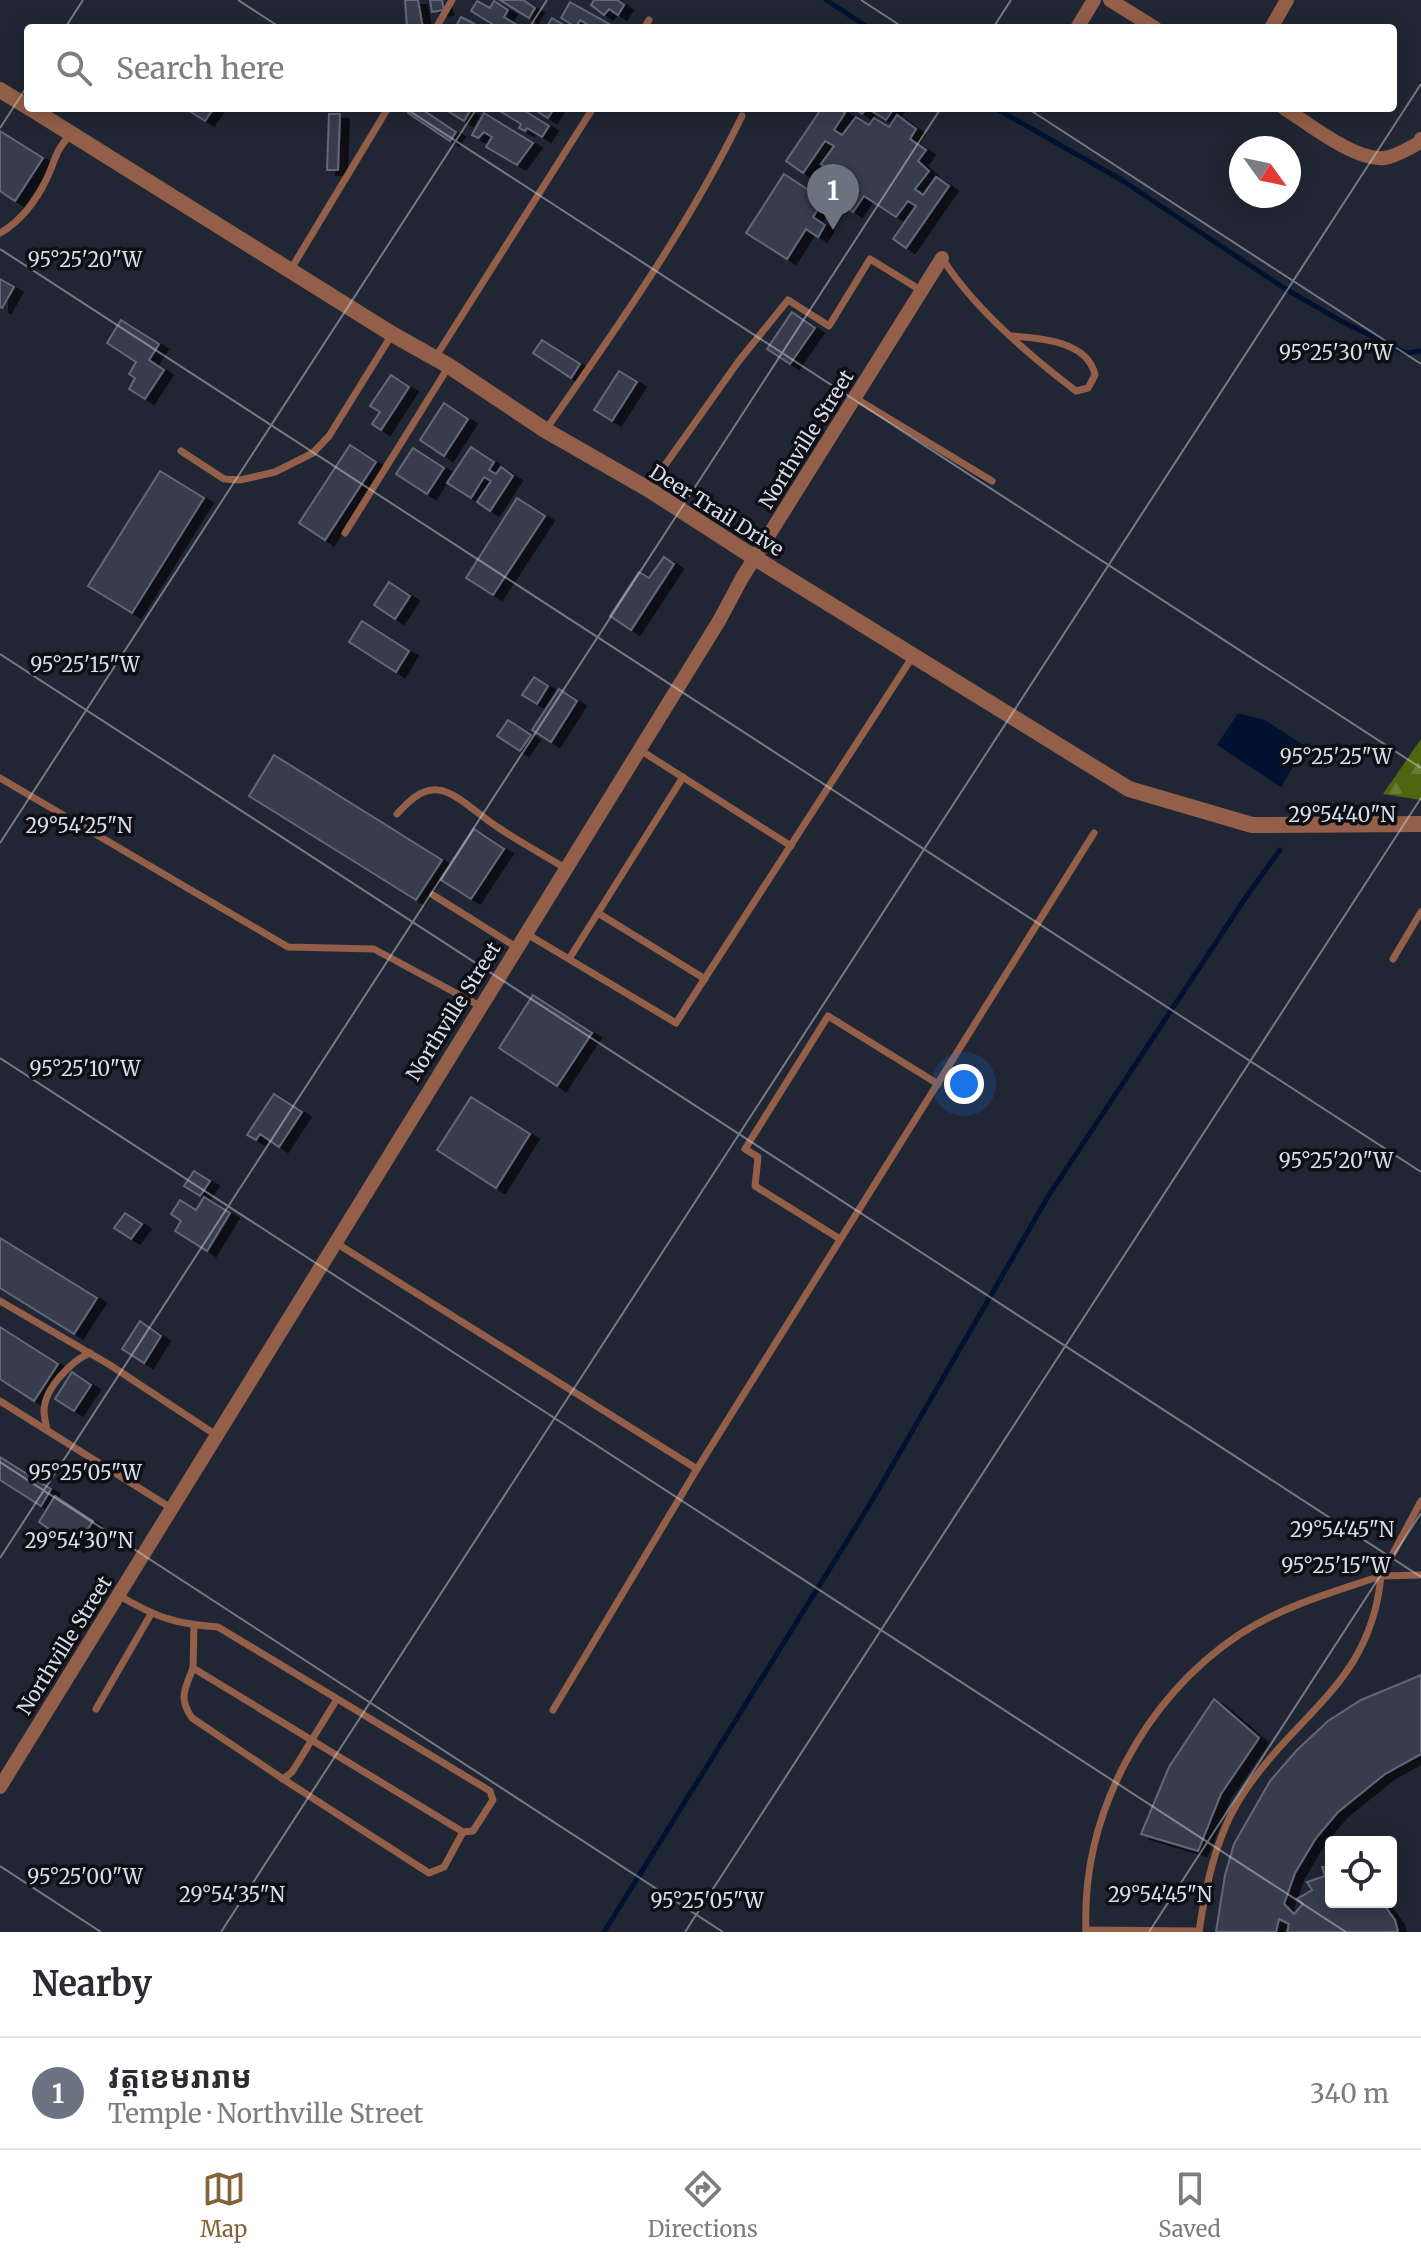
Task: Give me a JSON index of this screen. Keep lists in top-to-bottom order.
{
  "streets": {
    "street": ["Northville Street", "Deer Trail Drive"]
  },
  "crossings": [
    ["Northville Street", "Deer Trail Drive"]
  ],
  "north": "bottom right",
  "page": {
    "search": "Search here",
    "pins": "1",
    "heading": "Nearby",
    "list": [
      {
        "mark": "1",
        "name": "វត្តខេមរារាម",
        "note": "Temple · Northville Street",
        "value": "340 m"
      }
    ],
    "nav": ["Map", "Directions", "Saved"]
  },
  "coordinates": [
    "95°25'20\"W",
    "95°25'30\"W",
    "95°25'15\"W",
    "95°25'25\"W",
    "29°54'40\"N",
    "29°54'25\"N",
    "95°25'10\"W",
    "95°25'05\"W",
    "29°54'45\"N",
    "29°54'30\"N",
    "95°25'00\"W",
    "29°54'35\"N"
  ]
}
